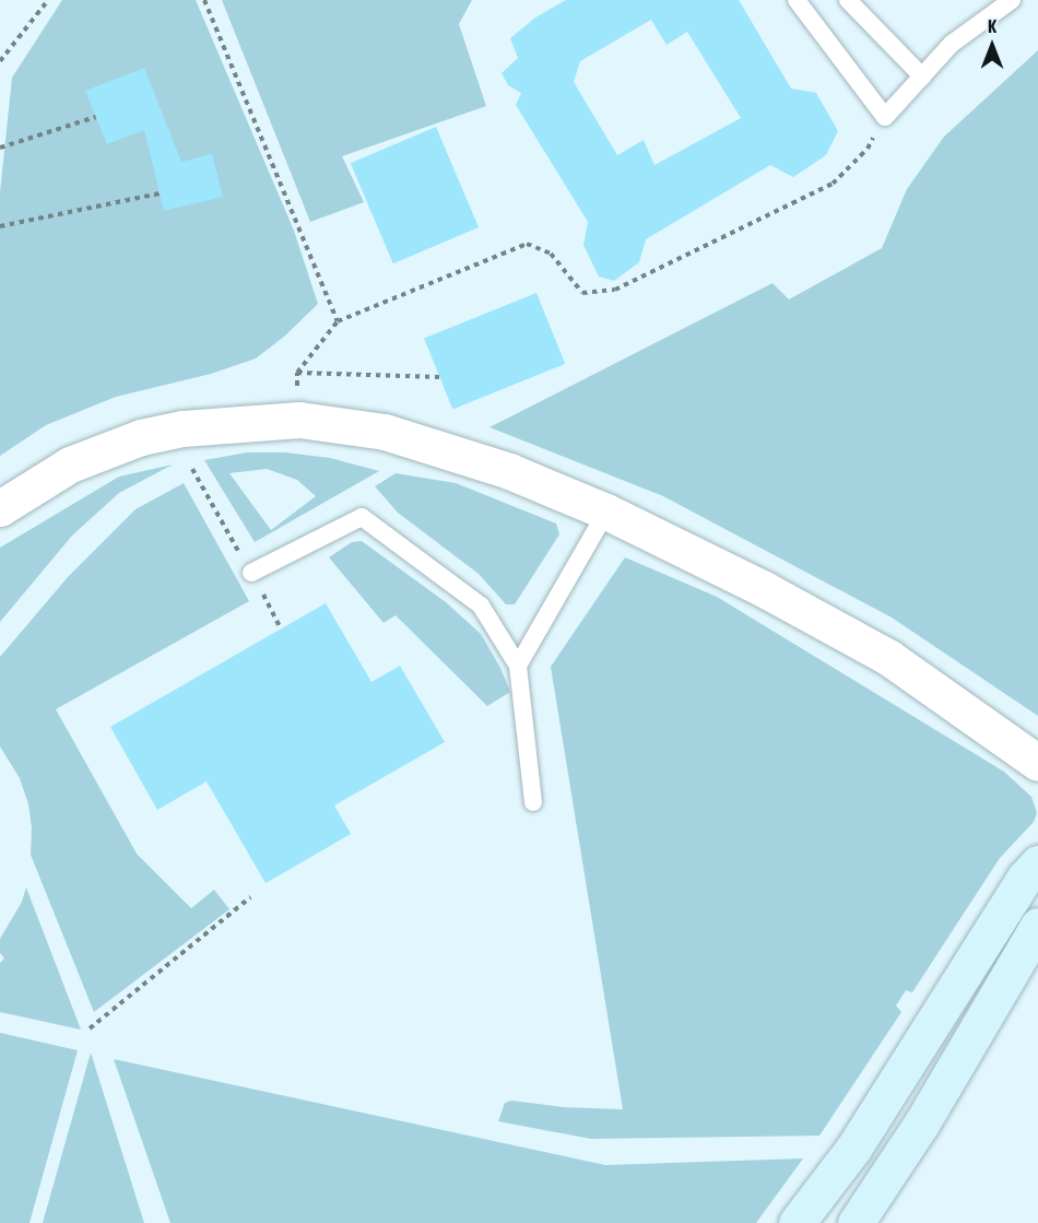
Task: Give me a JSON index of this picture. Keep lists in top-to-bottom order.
{
  "north": "top"
}
